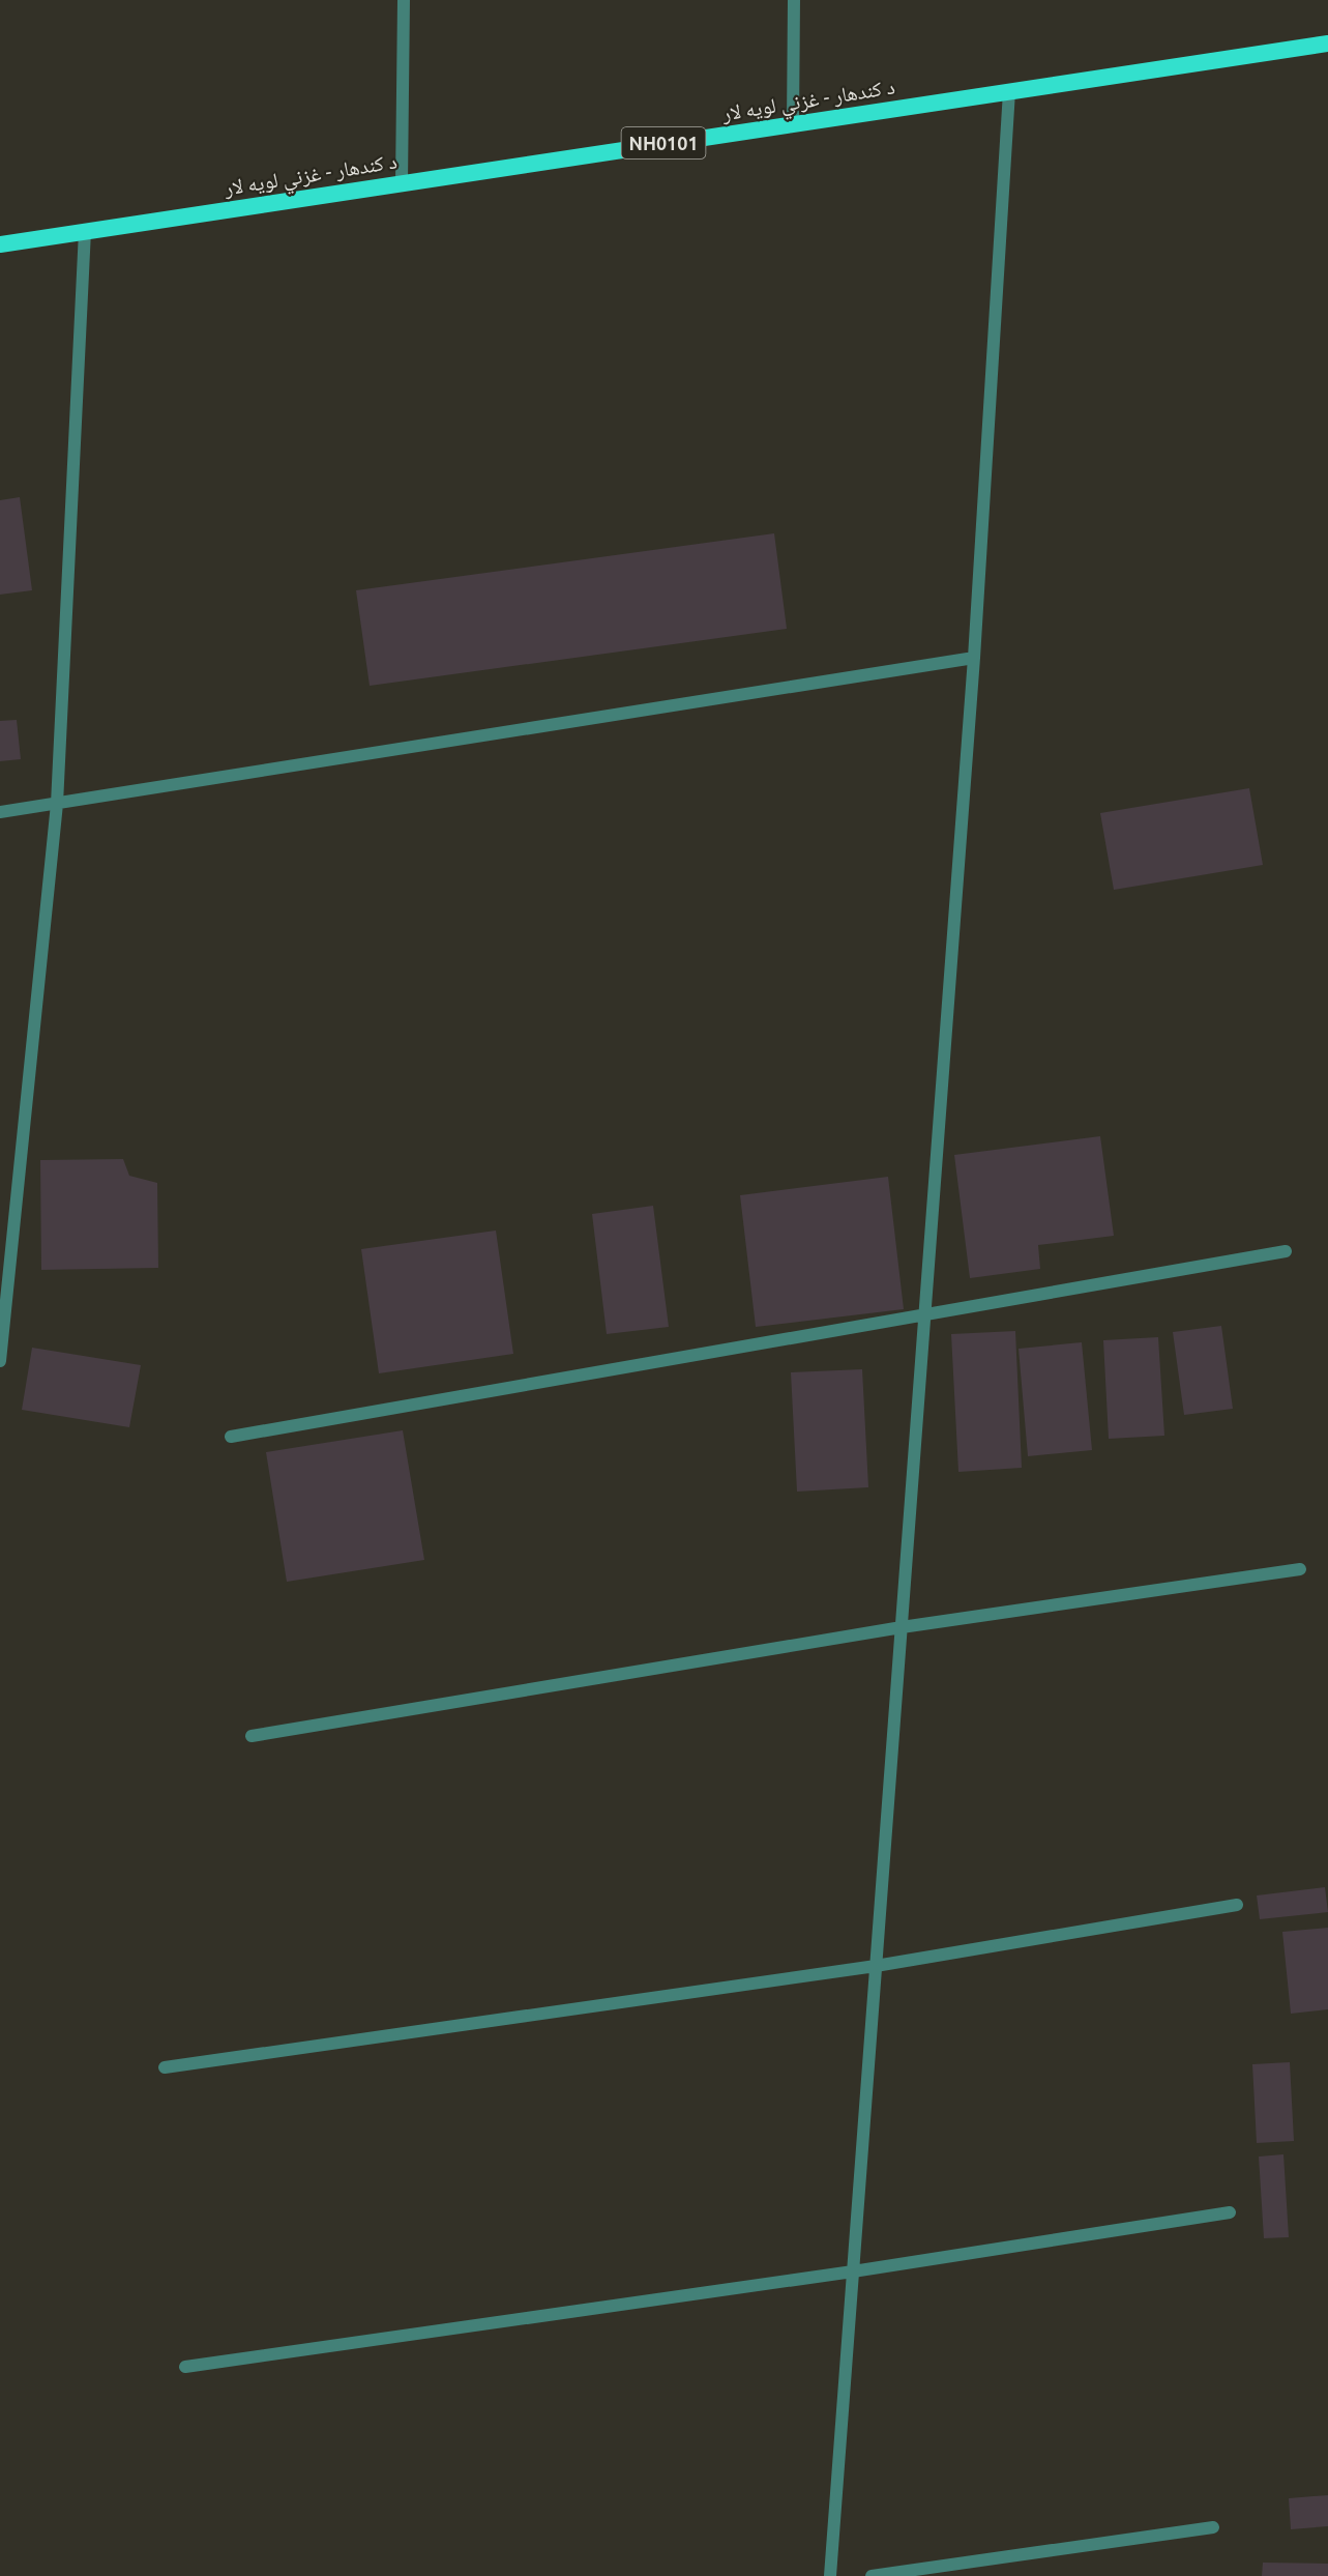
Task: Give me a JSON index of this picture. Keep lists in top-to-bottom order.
{
  "streets": {
    "highway": ["د کندهار - غزني لويه لار", "NH0101"]
  }
}
